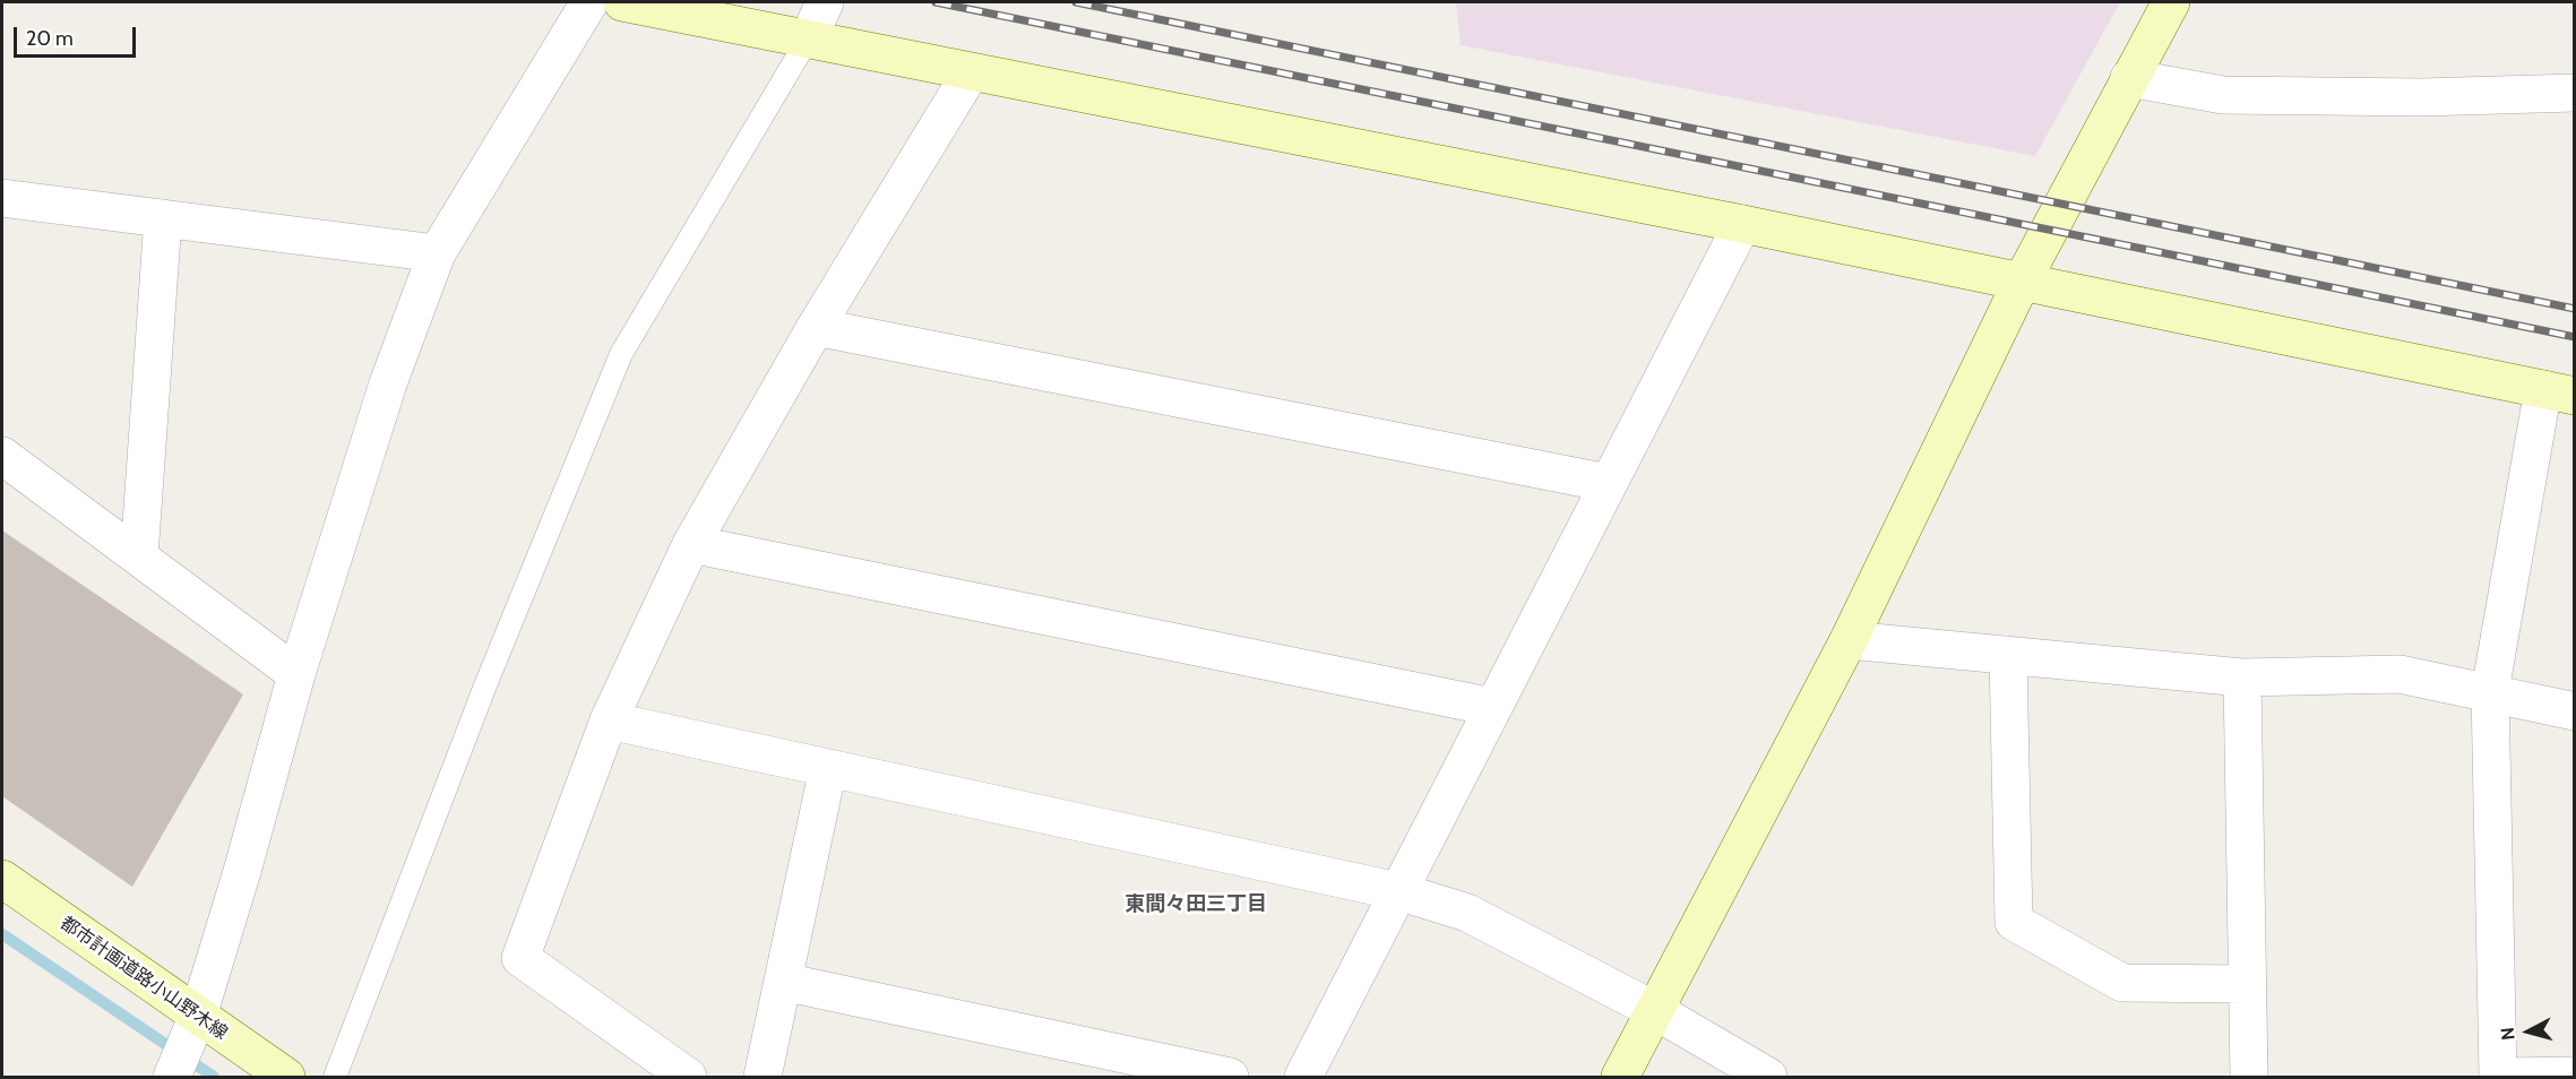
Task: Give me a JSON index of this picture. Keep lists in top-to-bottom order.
{
  "streets": {
    "street": ["都市計画道路小山野木線"]
  },
  "districts": ["東間々田三丁目"],
  "scale_bar": "20 m",
  "north": "left"
}
